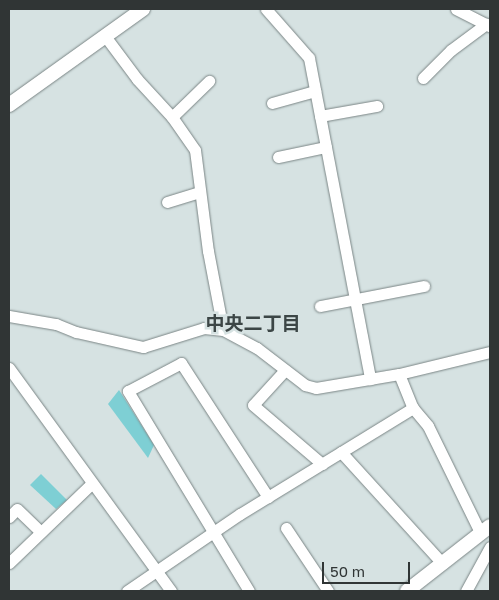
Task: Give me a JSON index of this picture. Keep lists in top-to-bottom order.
{
  "districts": ["中央二丁目"],
  "scale_bar": "50 m"
}
